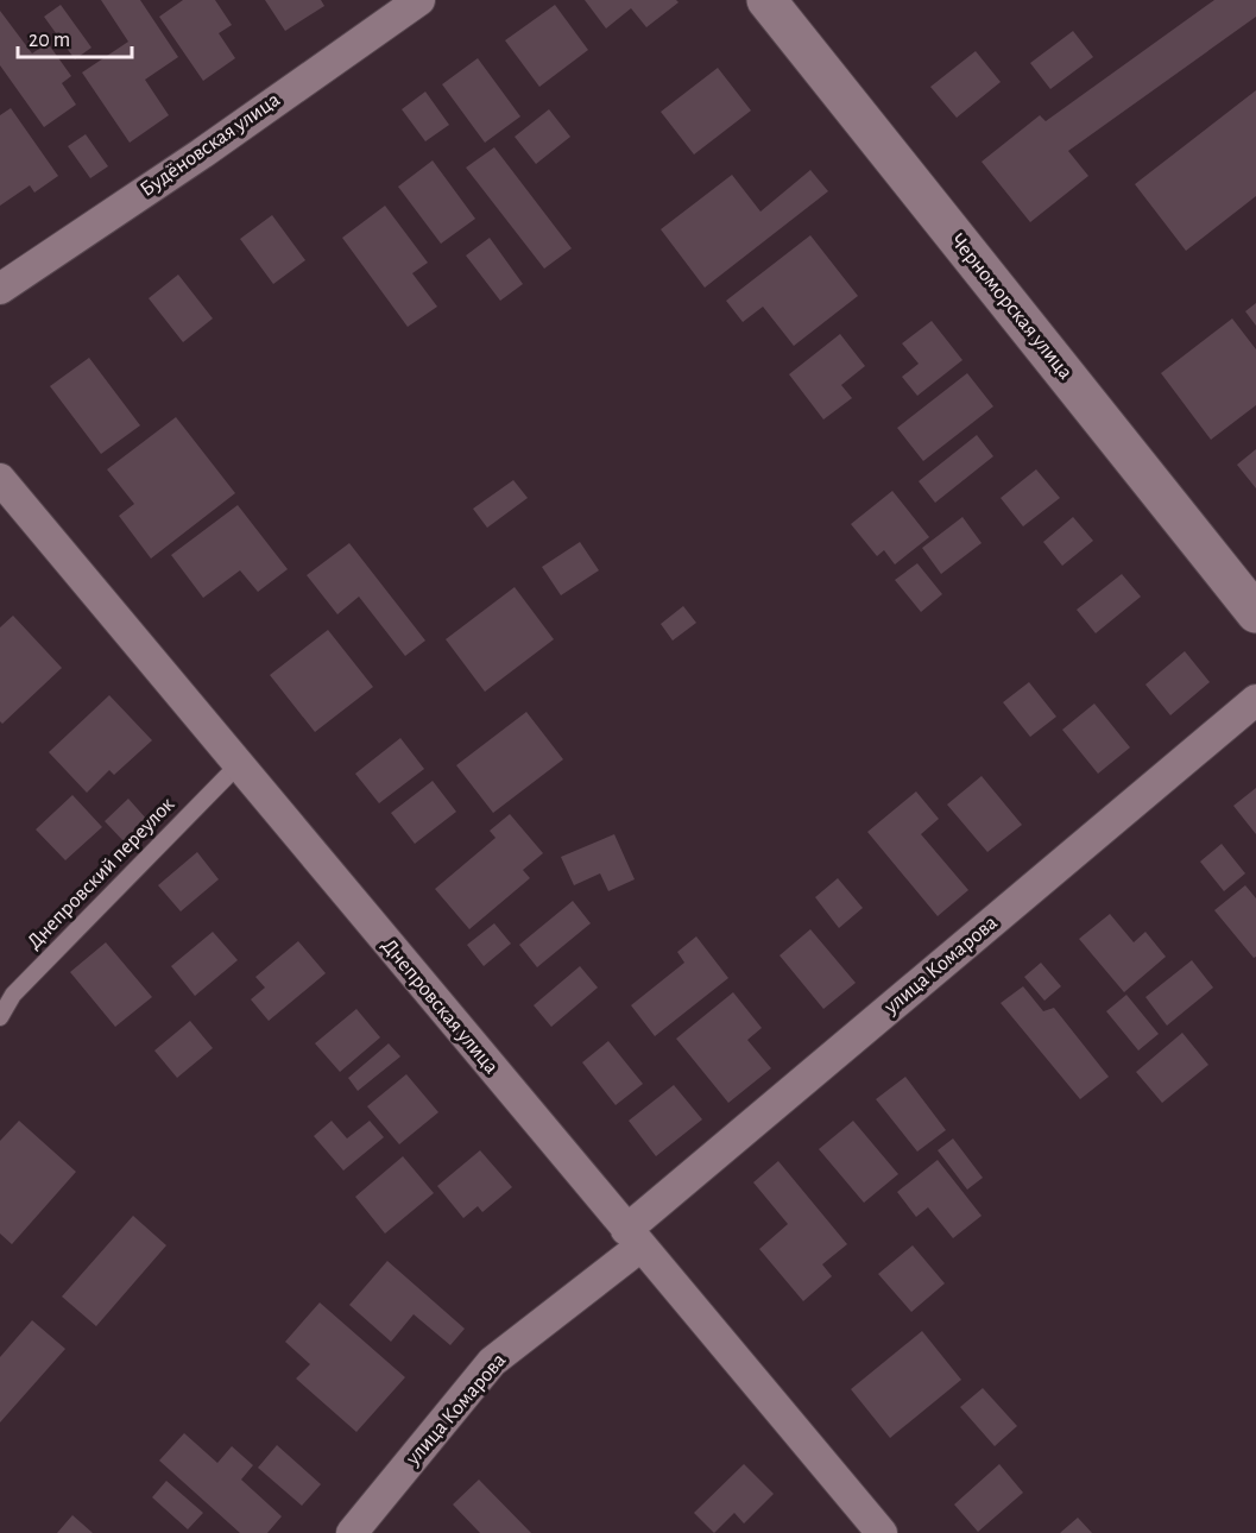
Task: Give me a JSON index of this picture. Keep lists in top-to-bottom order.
{
  "streets": {
    "street": [
      "Будёновская улица",
      "Черноморская улица",
      "улица Комарова",
      "Днепровская улица"
    ],
    "lane": ["Днепровский переулок"]
  },
  "crossings": [
    ["Днепровский переулок", "Днепровская улица"],
    ["улица Комарова", "Днепровская улица"]
  ],
  "scale_bar": "20 m"
}
